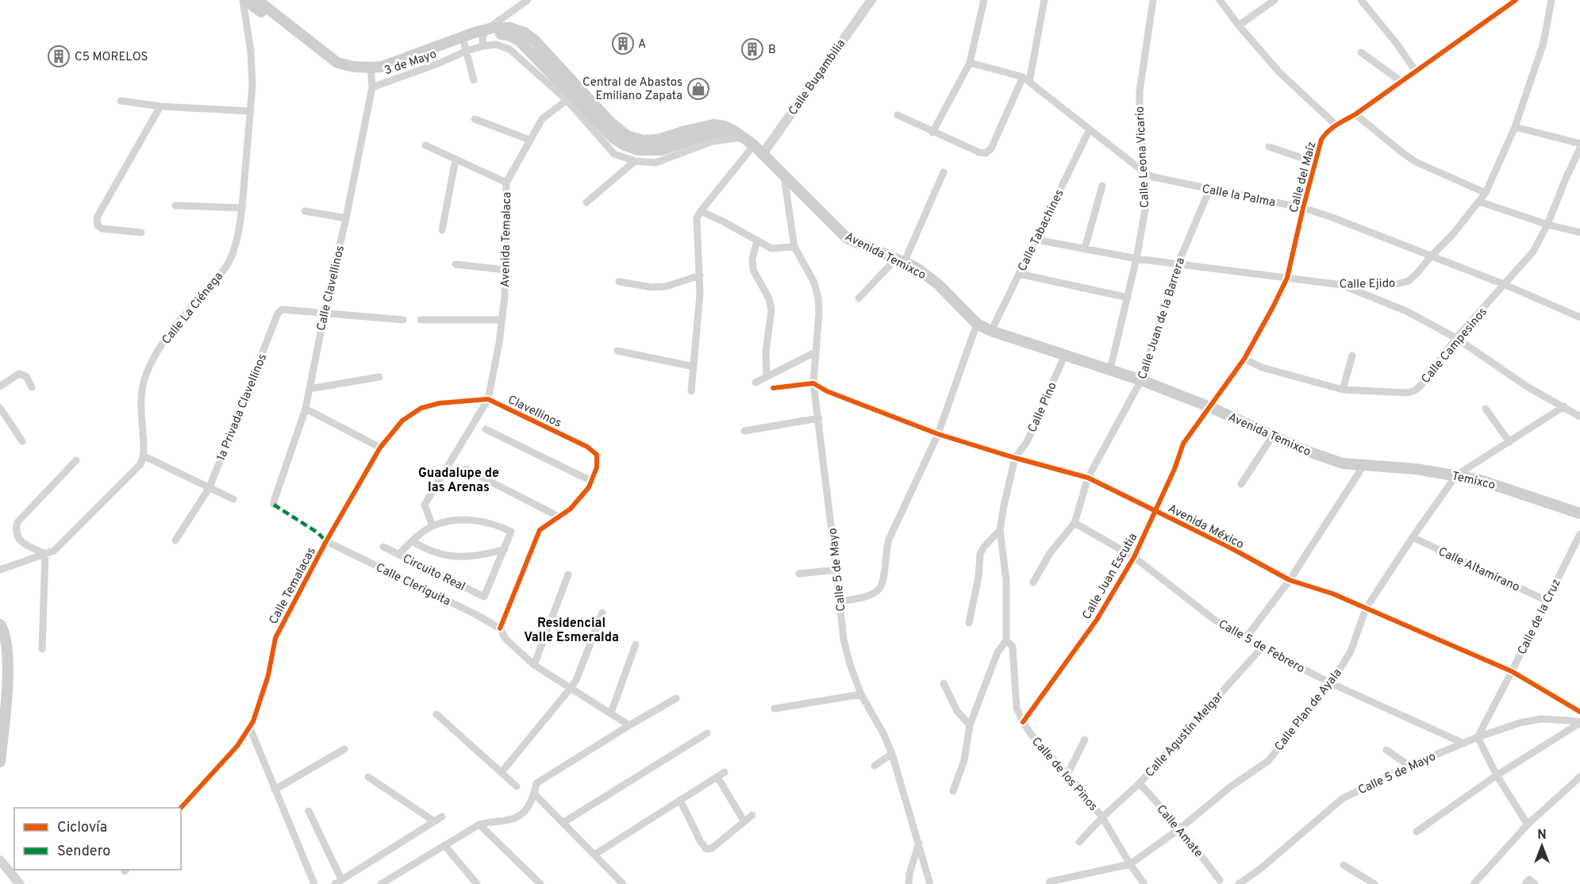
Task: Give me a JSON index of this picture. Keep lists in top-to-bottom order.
{
  "streets": {
    "main road": ["3 de Mayo", "Avenida Temixco", "Temixco"],
    "street": [
      "Calle Bugambilia",
      "Calle Leona Vicario",
      "Calle del Maíz",
      "Calle la Palma",
      "Calle Tabachines",
      "Avenida Temalaca",
      "Calle Ejido",
      "Calle Clavellinos",
      "Calle La Ciénega",
      "Calle Juan de la Barrera",
      "Calle Campesinos",
      "1a Privada Clavellinos",
      "Calle Pino",
      "Clavellinos",
      "Avenida México",
      "Calle Altamirano",
      "Calle 5 de Mayo",
      "Circuito Real",
      "Calle Juan Escutia",
      "Calle Cleriguita",
      "Calle Temalacas",
      "Calle de la Cruz",
      "Calle 5 de Febrero",
      "Calle Plan de Ayala",
      "Calle Agustín Melgar",
      "Calle de los Pinos",
      "Calle Amate"
    ]
  },
  "crossings": [
    ["3 de Mayo", "Avenida Temixco"],
    ["3 de Mayo", "Calle Clavellinos"],
    ["3 de Mayo", "Calle La Ciénega"],
    ["Calle Bugambilia", "Avenida Temixco"],
    ["Calle Leona Vicario", "Calle la Palma"],
    ["Calle Leona Vicario", "Avenida Temixco"],
    ["Calle Leona Vicario", "Calle Ejido"],
    ["Calle del Maíz", "Calle la Palma"],
    ["Calle del Maíz", "Avenida Temixco"],
    ["Calle del Maíz", "Calle Ejido"],
    ["Calle del Maíz", "Calle Campesinos"],
    ["Calle del Maíz", "Calle Juan Escutia"],
    ["Calle la Palma", "Calle Tabachines"],
    ["Calle la Palma", "Calle Ejido"],
    ["Calle la Palma", "Calle Juan de la Barrera"],
    ["Calle la Palma", "Calle Campesinos"],
    ["Calle Tabachines", "Avenida Temixco"],
    ["Calle Tabachines", "Calle Ejido"],
    ["Avenida Temalaca", "Clavellinos"],
    ["Avenida Temixco", "Calle Juan de la Barrera"],
    ["Avenida Temixco", "Calle Pino"],
    ["Avenida Temixco", "Temixco"],
    ["Avenida Temixco", "Calle 5 de Mayo"],
    ["Avenida Temixco", "Calle Juan Escutia"],
    ["Calle Ejido", "Calle Juan de la Barrera"],
    ["Calle Clavellinos", "1a Privada Clavellinos"],
    ["Calle Juan de la Barrera", "Avenida México"],
    ["Calle Juan de la Barrera", "Calle 5 de Febrero"],
    ["Calle Pino", "Avenida México"],
    ["Calle Pino", "Calle de los Pinos"],
    ["Clavellinos", "Calle Cleriguita"],
    ["Temixco", "Calle Plan de Ayala"],
    ["Avenida México", "Calle 5 de Mayo"],
    ["Avenida México", "Calle Juan Escutia"],
    ["Avenida México", "Calle de la Cruz"],
    ["Avenida México", "Calle Plan de Ayala"],
    ["Avenida México", "Calle de los Pinos"],
    ["Calle Altamirano", "Calle de la Cruz"],
    ["Calle Altamirano", "Calle Plan de Ayala"],
    ["Calle 5 de Mayo", "Calle de la Cruz"],
    ["Calle 5 de Mayo", "Calle 5 de Febrero"],
    ["Calle Juan Escutia", "Calle 5 de Febrero"],
    ["Calle Juan Escutia", "Calle de los Pinos"],
    ["Calle Cleriguita", "Calle Temalacas"],
    ["Calle 5 de Febrero", "Calle Plan de Ayala"],
    ["Calle 5 de Febrero", "Calle Agustín Melgar"],
    ["Calle Plan de Ayala", "Calle de los Pinos"],
    ["Calle Plan de Ayala", "Calle Amate"],
    ["Calle Agustín Melgar", "Calle de los Pinos"],
    ["Calle Agustín Melgar", "Calle Amate"]
  ],
  "districts": ["Guadalupe de las Arenas", "Residencial Valle Esmeralda"],
  "places": {
    "building": ["A", "B", "C5 MORELOS"],
    "shop": ["Central de Abastos Emiliano Zapata"]
  },
  "legend": ["Ciclovía", "Sendero"],
  "north": "top"
}
